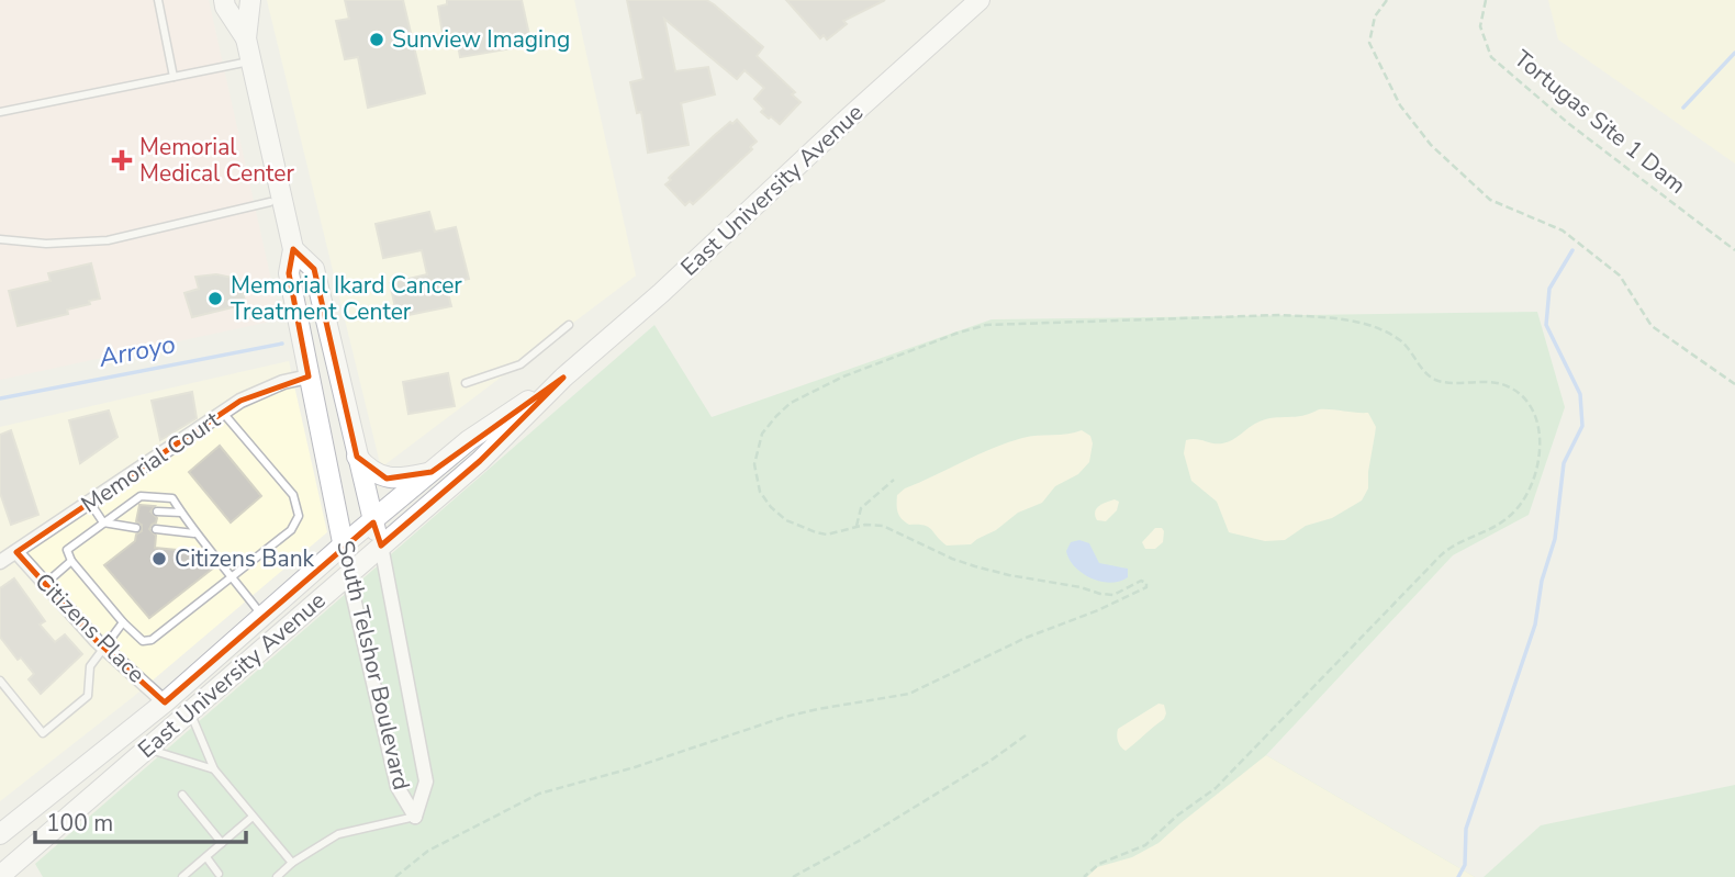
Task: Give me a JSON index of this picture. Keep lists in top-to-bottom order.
{
  "streets": {
    "main road": ["East University Avenue", "South Telshor Boulevard"],
    "street": ["Memorial Court", "Citizens Place"],
    "path": ["Tortugas Site 1 Dam"]
  },
  "crossings": [
    ["East University Avenue", "Citizens Place"],
    ["East University Avenue", "South Telshor Boulevard"],
    ["Memorial Court", "Citizens Place"],
    ["Memorial Court", "South Telshor Boulevard"]
  ],
  "water": ["Arroyo"],
  "places": {
    "other": ["Sunview Imaging", "Memorial Ikard Cancer Treatment Center", "Citizens Bank"],
    "health": ["Memorial Medical Center"]
  },
  "scale_bar": "100 m"
}
